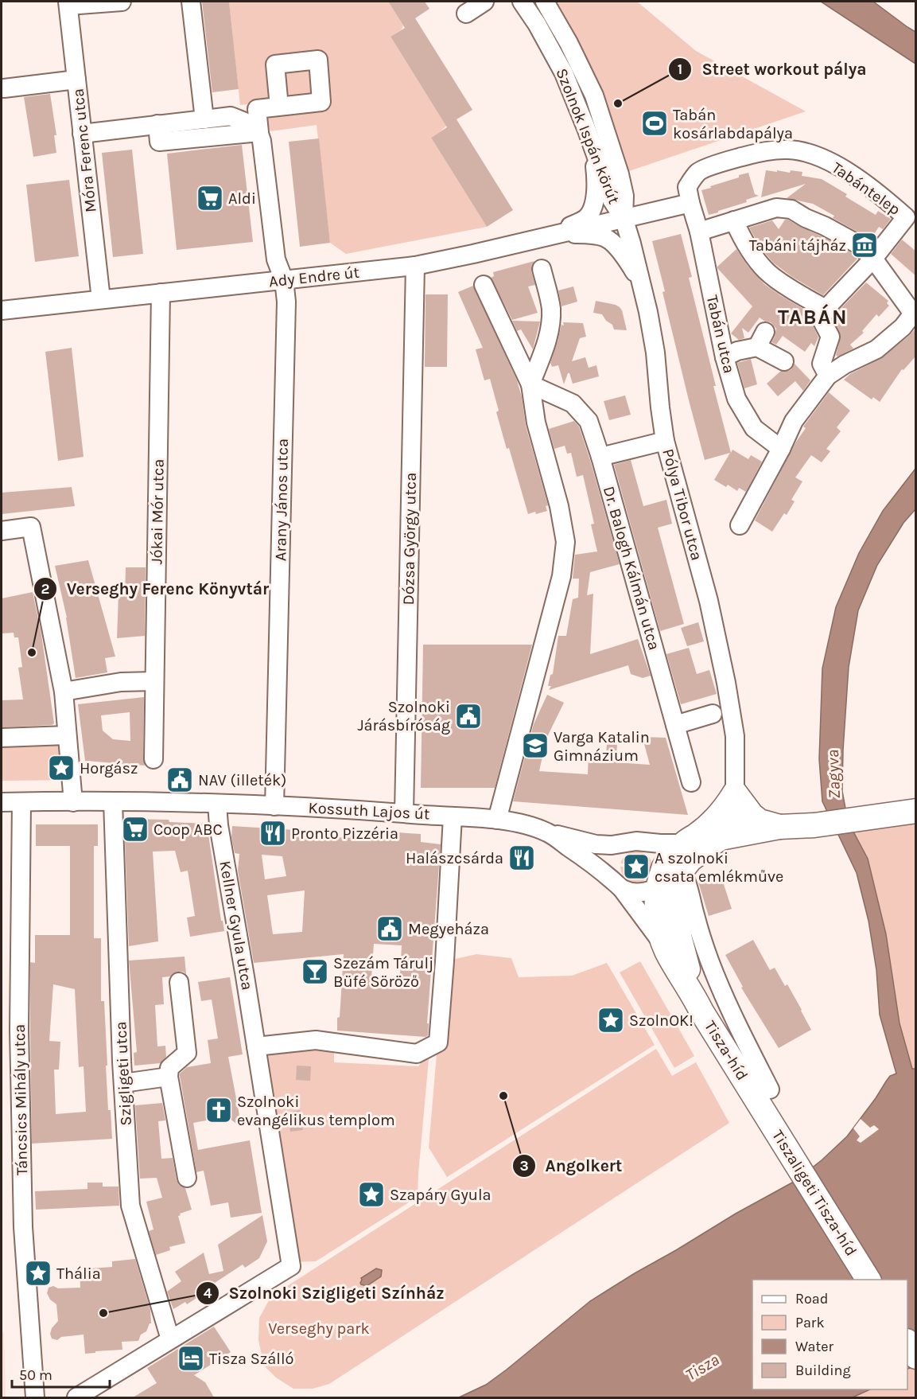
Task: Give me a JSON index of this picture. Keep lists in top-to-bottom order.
{
  "streets": {
    "main road": ["Tisza-híd", "Tiszaligeti Tisza-híd"],
    "street": [
      "Szolnok Ispán körút",
      "Móra Ferenc utca",
      "Tabántelep",
      "Ady Endre út",
      "Tabán utca",
      "Arany János utca",
      "Pólya Tibor utca",
      "Jókai Mór utca",
      "Dózsa György utca",
      "Dr. Balogh Kálmán utca",
      "Kossuth Lajos út",
      "Kellner Gyula utca",
      "Szigligeti utca",
      "Táncsics Mihály utca"
    ]
  },
  "crossings": [
    ["Szolnok Ispán körút", "Ady Endre út"],
    ["Szolnok Ispán körút", "Pólya Tibor utca"],
    ["Móra Ferenc utca", "Ady Endre út"],
    ["Tabántelep", "Ady Endre út"],
    ["Tabántelep", "Tabán utca"],
    ["Ady Endre út", "Tabán utca"],
    ["Ady Endre út", "Arany János utca"],
    ["Ady Endre út", "Pólya Tibor utca"],
    ["Ady Endre út", "Jókai Mór utca"],
    ["Ady Endre út", "Dózsa György utca"],
    ["Arany János utca", "Kossuth Lajos út"],
    ["Dózsa György utca", "Kossuth Lajos út"],
    ["Kossuth Lajos út", "Kellner Gyula utca"],
    ["Kossuth Lajos út", "Szigligeti utca"],
    ["Kossuth Lajos út", "Táncsics Mihály utca"],
    ["Tisza-híd", "Tiszaligeti Tisza-híd"]
  ],
  "districts": ["TABÁN"],
  "water": ["Zagyva", "Tisza"],
  "parks": ["Verseghy park"],
  "places": {
    "other": [
      "Street workout pálya",
      "Verseghy Ferenc Könyvtár",
      "Angolkert",
      "Szolnoki Szigligeti Színház"
    ],
    "sports": ["Tabán kosárlabdapálya"],
    "supermarket": ["Aldi", "Coop ABC"],
    "museum": ["Tabáni tájház"],
    "public building": ["Szolnoki Járásbíróság", "NAV (illeték)", "Megyeháza"],
    "school or university": ["Varga Katalin Gimnázium"],
    "place": [
      "Horgász",
      "A szolnoki csata emlékműve",
      "SzolnOK!",
      "Szapáry Gyula",
      "Thália"
    ],
    "restaurant": ["Pronto Pizzéria", "Halászcsárda"],
    "bar": ["Szezám Tárulj Büfé Söröző"],
    "church": ["Szolnoki evangélikus templom"],
    "hotel": ["Tisza Szálló"]
  },
  "legend": [
    "Road",
    "Park",
    "Water",
    "Building"
  ],
  "scale_bar": "50 m"
}
